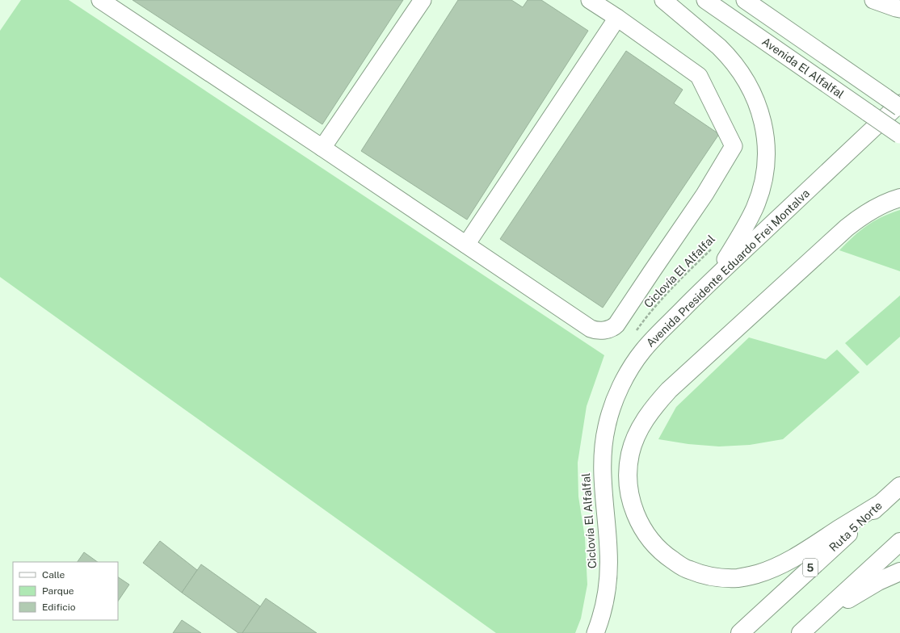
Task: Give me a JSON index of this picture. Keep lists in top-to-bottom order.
{
  "streets": {
    "highway": ["Ruta 5 Norte", "5"],
    "street": ["Avenida El Alfalfal", "Avenida Presidente Eduardo Frei Montalva"],
    "path": ["Ciclovía El Alfalfal"]
  },
  "crossings": [
    ["Avenida El Alfalfal", "Avenida Presidente Eduardo Frei Montalva"]
  ],
  "legend": ["Calle", "Parque", "Edificio"]
}
